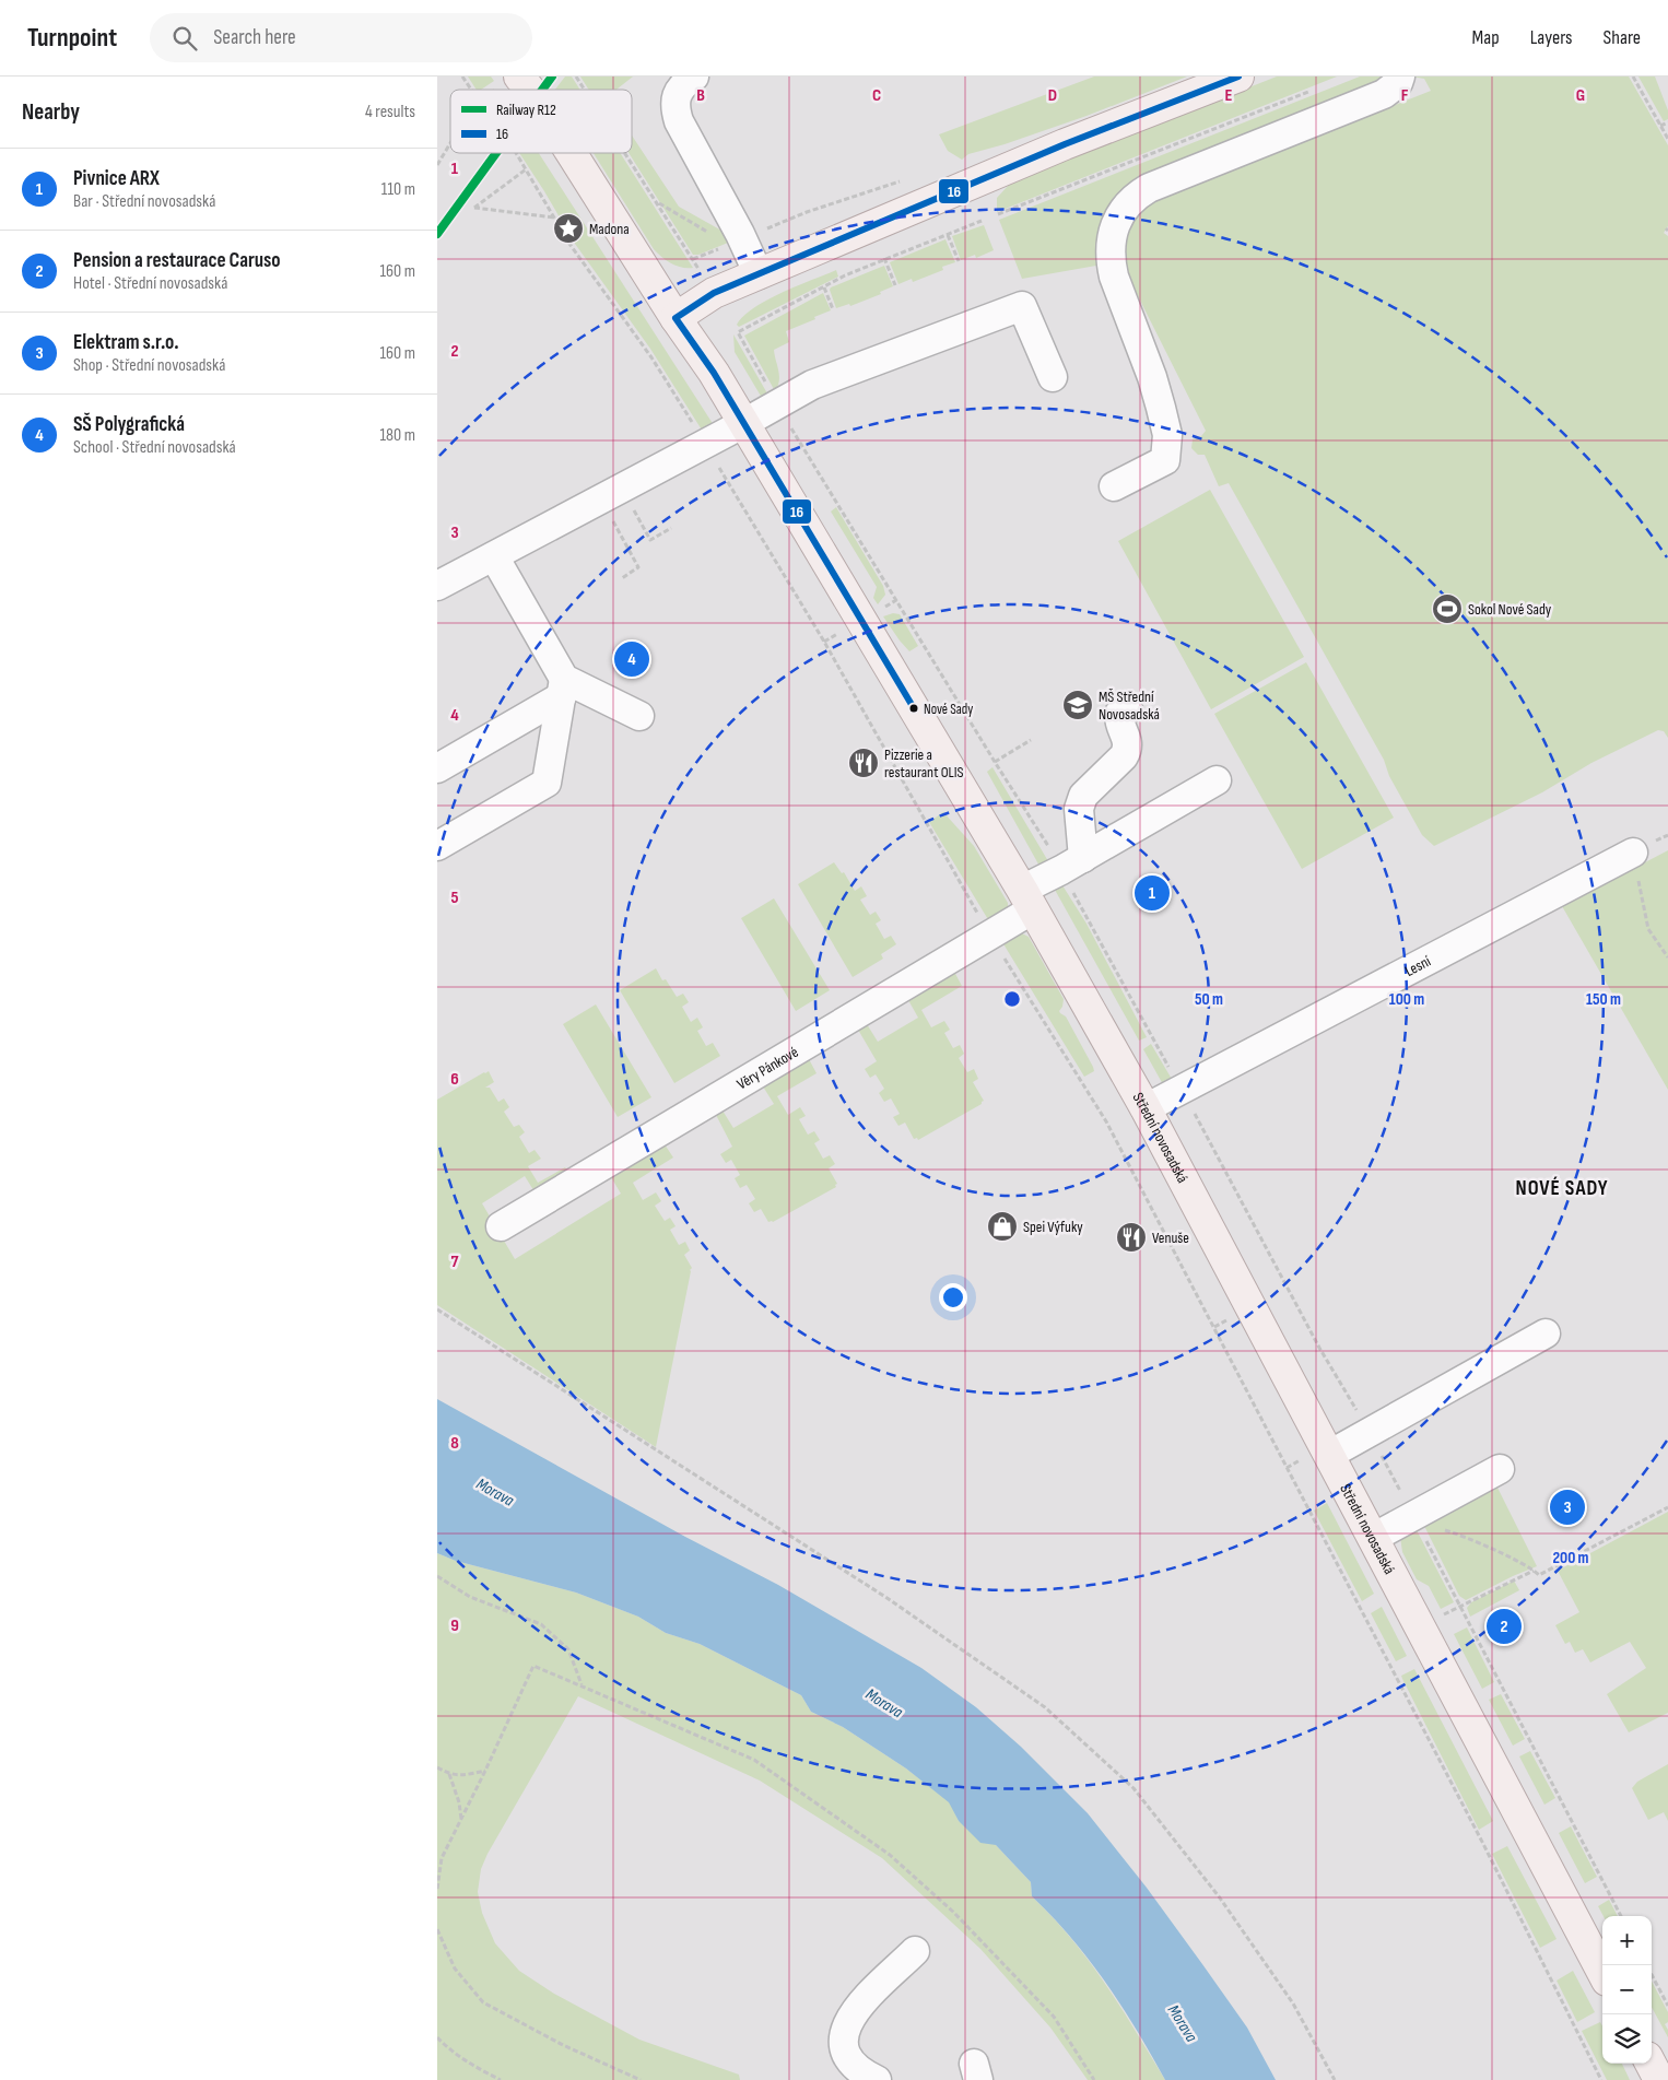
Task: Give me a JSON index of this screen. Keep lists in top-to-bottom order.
{
  "streets": {
    "main road": ["Střední novosadská"],
    "street": ["Lesní", "Věry Pánkové"]
  },
  "crossings": [
    ["Lesní", "Střední novosadská"],
    ["Věry Pánkové", "Střední novosadská"]
  ],
  "districts": ["NOVÉ SADY"],
  "water": ["Morava"],
  "places": {
    "place": ["Madona"],
    "sports": ["Sokol Nové Sady"],
    "school or university": ["MŠ Střední Novosadská"],
    "other": ["Nové Sady"],
    "restaurant": ["Pizzerie a restaurant OLIS", "Venuše"],
    "shop": ["Spei Výfuky"]
  },
  "lines": ["rail line R12", "transit line 16"],
  "legend": ["Railway R12", "16"],
  "page": {
    "header": "Turnpoint",
    "search": "Search here",
    "nav": ["Map", "Layers", "Share"],
    "heading": ["Nearby", "4 results"],
    "list": [
      {
        "mark": "1",
        "name": "Pivnice ARX",
        "note": "Bar · Střední novosadská",
        "value": "110 m"
      },
      {
        "mark": "2",
        "name": "Pension a restaurace Caruso",
        "note": "Hotel · Střední novosadská",
        "value": "160 m"
      },
      {
        "mark": "3",
        "name": "Elektram s.r.o.",
        "note": "Shop · Střední novosadská",
        "value": "160 m"
      },
      {
        "mark": "4",
        "name": "SŠ Polygrafická",
        "note": "School · Střední novosadská",
        "value": "180 m"
      }
    ],
    "pins": [
      "4",
      "1",
      "3",
      "2"
    ],
    "map_buttons": ["+", "−"]
  },
  "grid": {
    "columns": [
      "B",
      "C",
      "D",
      "E",
      "F",
      "G"
    ],
    "rows": [
      "1",
      "2",
      "3",
      "4",
      "5",
      "6",
      "7",
      "8",
      "9"
    ]
  },
  "rings": [
    "50 m",
    "100 m",
    "150 m",
    "200 m"
  ]
}
